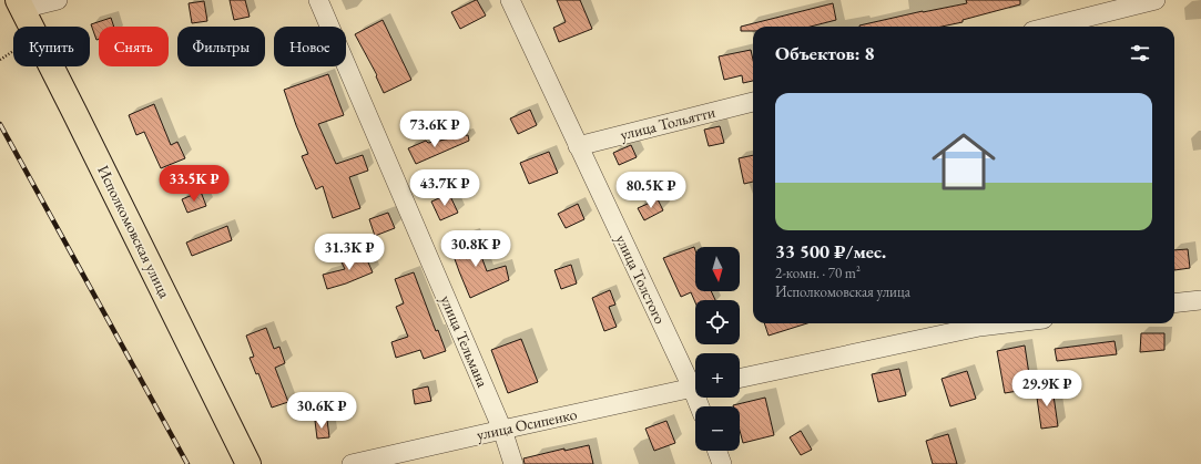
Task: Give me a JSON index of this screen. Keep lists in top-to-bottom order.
{
  "streets": {
    "main road": ["Исполкомовская улица"],
    "street": [
      "улица Тольятти",
      "улица Толстого",
      "улица Тельмана",
      "улица Осипенко"
    ]
  },
  "crossings": [
    ["улица Тольятти", "улица Толстого"],
    ["улица Тельмана", "улица Осипенко"]
  ],
  "north": "bottom",
  "page": {
    "chip": [
      "Купить",
      "Снять",
      "Фильтры",
      "Новое"
    ],
    "heading": "Объектов: 8",
    "list": [
      {
        "name": "33 500 ₽/мес.",
        "note": "2-комн. · 70 m² · Исполкомовская улица"
      }
    ],
    "price": [
      "73.6K ₽",
      "33.5K ₽",
      "43.7K ₽",
      "80.5K ₽",
      "30.8K ₽",
      "31.3K ₽",
      "29.9K ₽",
      "30.6K ₽"
    ],
    "map_buttons": ["+", "−"]
  }
}
